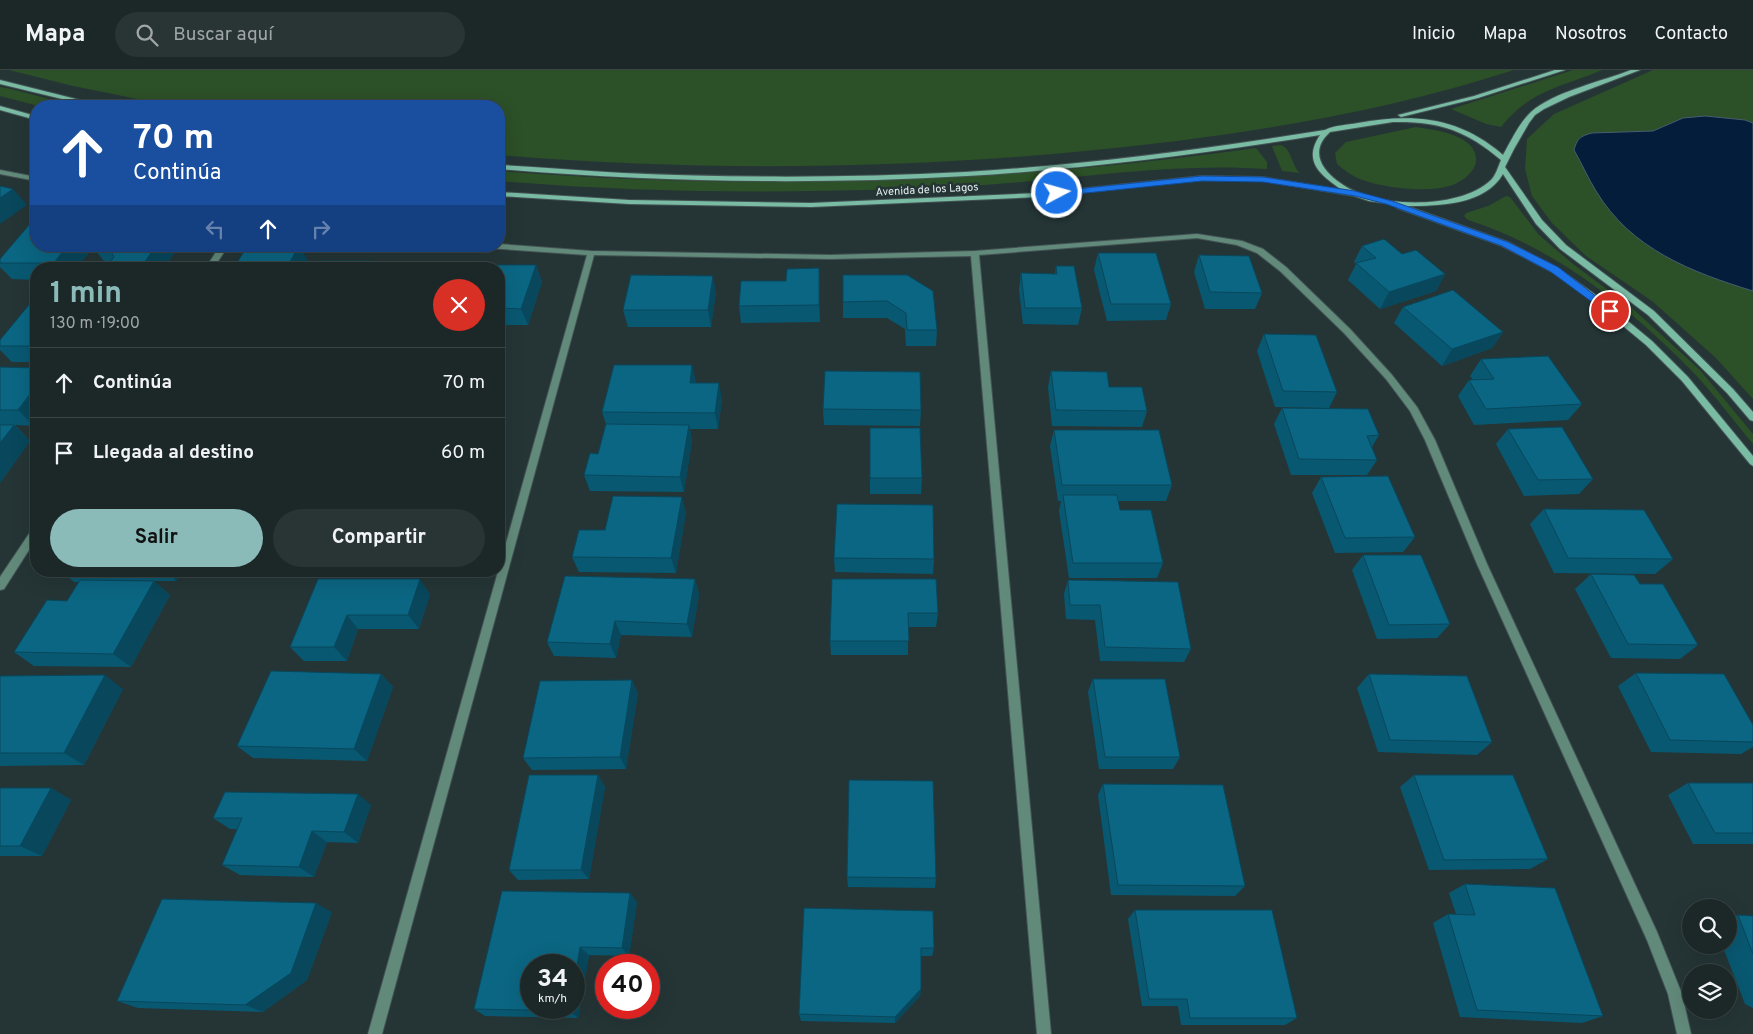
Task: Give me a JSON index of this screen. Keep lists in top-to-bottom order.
{
  "streets": {
    "street": ["Avenida de los Lagos"]
  },
  "page": {
    "header": "Mapa",
    "search": "Buscar aquí",
    "nav": [
      "Inicio",
      "Mapa",
      "Nosotros",
      "Contacto"
    ],
    "turn": ["70 m", "Continúa"],
    "heading": ["1 min", "130 m · 19:00"],
    "list": [
      {
        "name": "Continúa",
        "value": "70 m"
      },
      {
        "name": "Llegada al destino",
        "value": "60 m"
      }
    ],
    "buttons": ["Salir", "Compartir"],
    "speed": "34 km/h",
    "limit": "40"
  }
}
